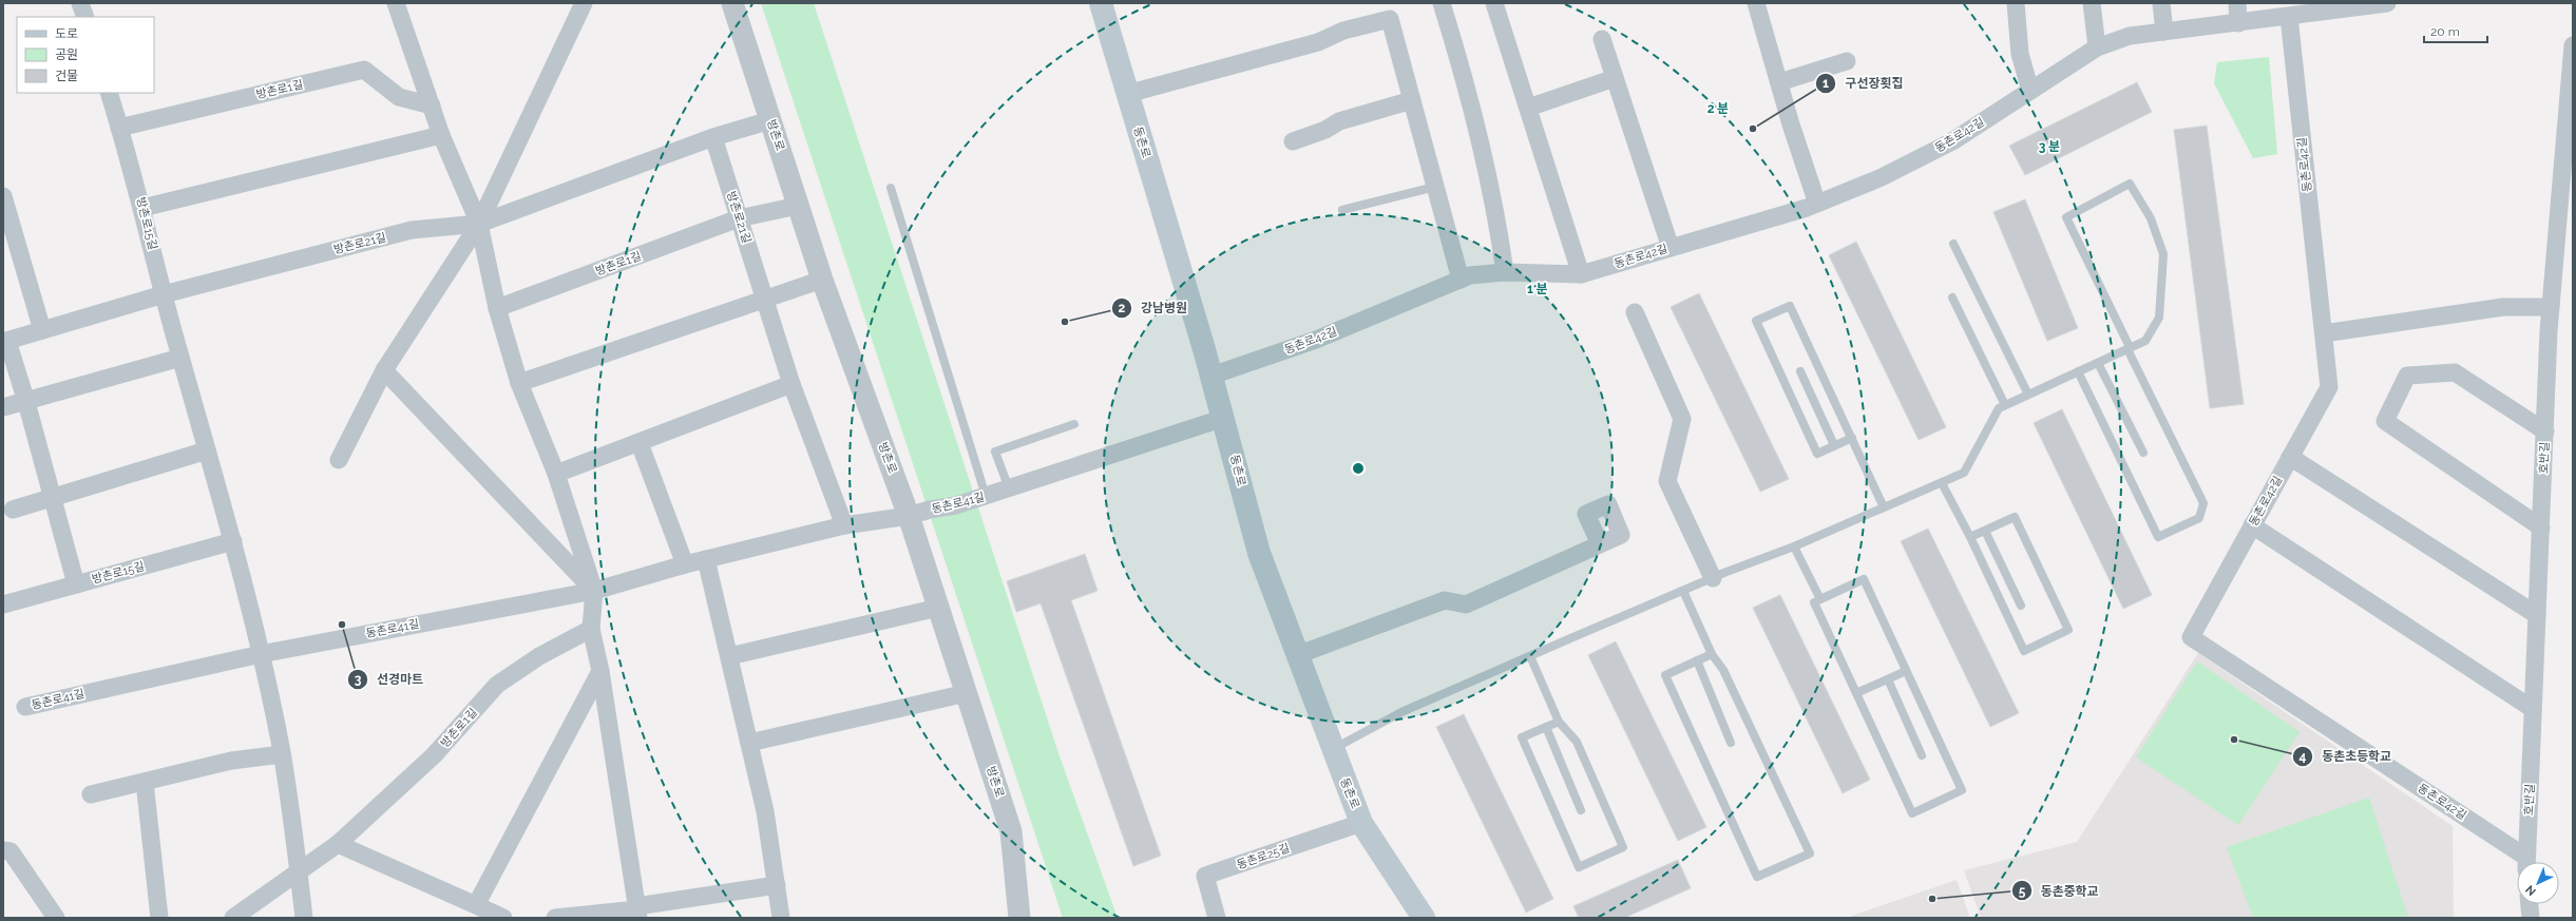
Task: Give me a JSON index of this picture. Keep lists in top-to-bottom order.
{
  "streets": {
    "main road": ["동촌로"],
    "street": [
      "방촌로1길",
      "방촌로",
      "동촌로42길",
      "방촌로21길",
      "방촌로15길",
      "호반길",
      "동촌로41길",
      "동촌로25길"
    ]
  },
  "crossings": [
    ["방촌로1길", "방촌로"],
    ["방촌로1길", "방촌로21길"],
    ["방촌로1길", "방촌로15길"],
    ["방촌로", "방촌로21길"],
    ["방촌로", "동촌로41길"],
    ["동촌로42길", "동촌로"],
    ["동촌로", "동촌로41길"],
    ["동촌로", "동촌로25길"],
    ["방촌로21길", "방촌로15길"],
    ["방촌로15길", "동촌로41길"]
  ],
  "places": [
    "구선장횟집",
    "강남병원",
    "선경마트",
    "동촌초등학교",
    "동촌중학교"
  ],
  "legend": ["도로", "공원", "건물"],
  "scale_bar": "20 m",
  "north": "bottom left",
  "rings": ["2 분", "3 분", "1 분"]
}
